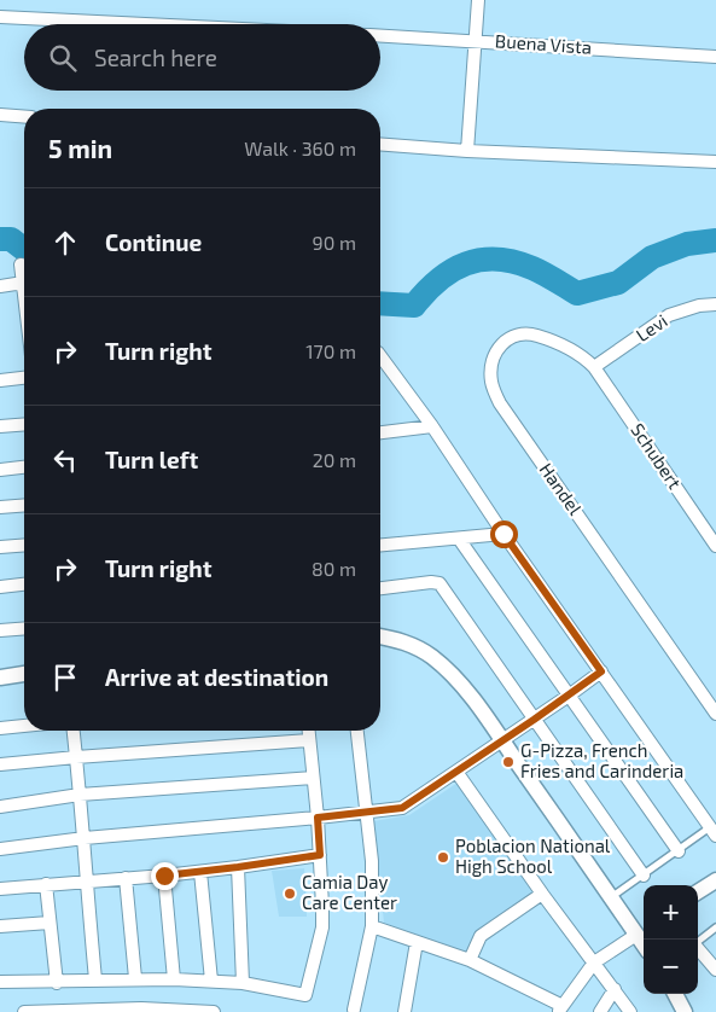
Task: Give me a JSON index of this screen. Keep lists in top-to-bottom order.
{
  "streets": {
    "street": [
      "Buena Vista",
      "Levi",
      "Schubert",
      "Handel"
    ]
  },
  "crossings": [
    ["Levi", "Schubert"],
    ["Levi", "Handel"],
    ["Schubert", "Handel"]
  ],
  "places": ["G-Pizza, French Fries and Carinderia", "Poblacion National High School", "Camia Day Care Center"],
  "page": {
    "search": "Search here",
    "heading": ["5 min", "Walk · 360 m"],
    "list": [
      ["Continue", "90 m"],
      ["Turn right", "170 m"],
      ["Turn left", "20 m"],
      ["Turn right", "80 m"],
      "Arrive at destination"
    ],
    "map_buttons": ["+", "−"]
  }
}
